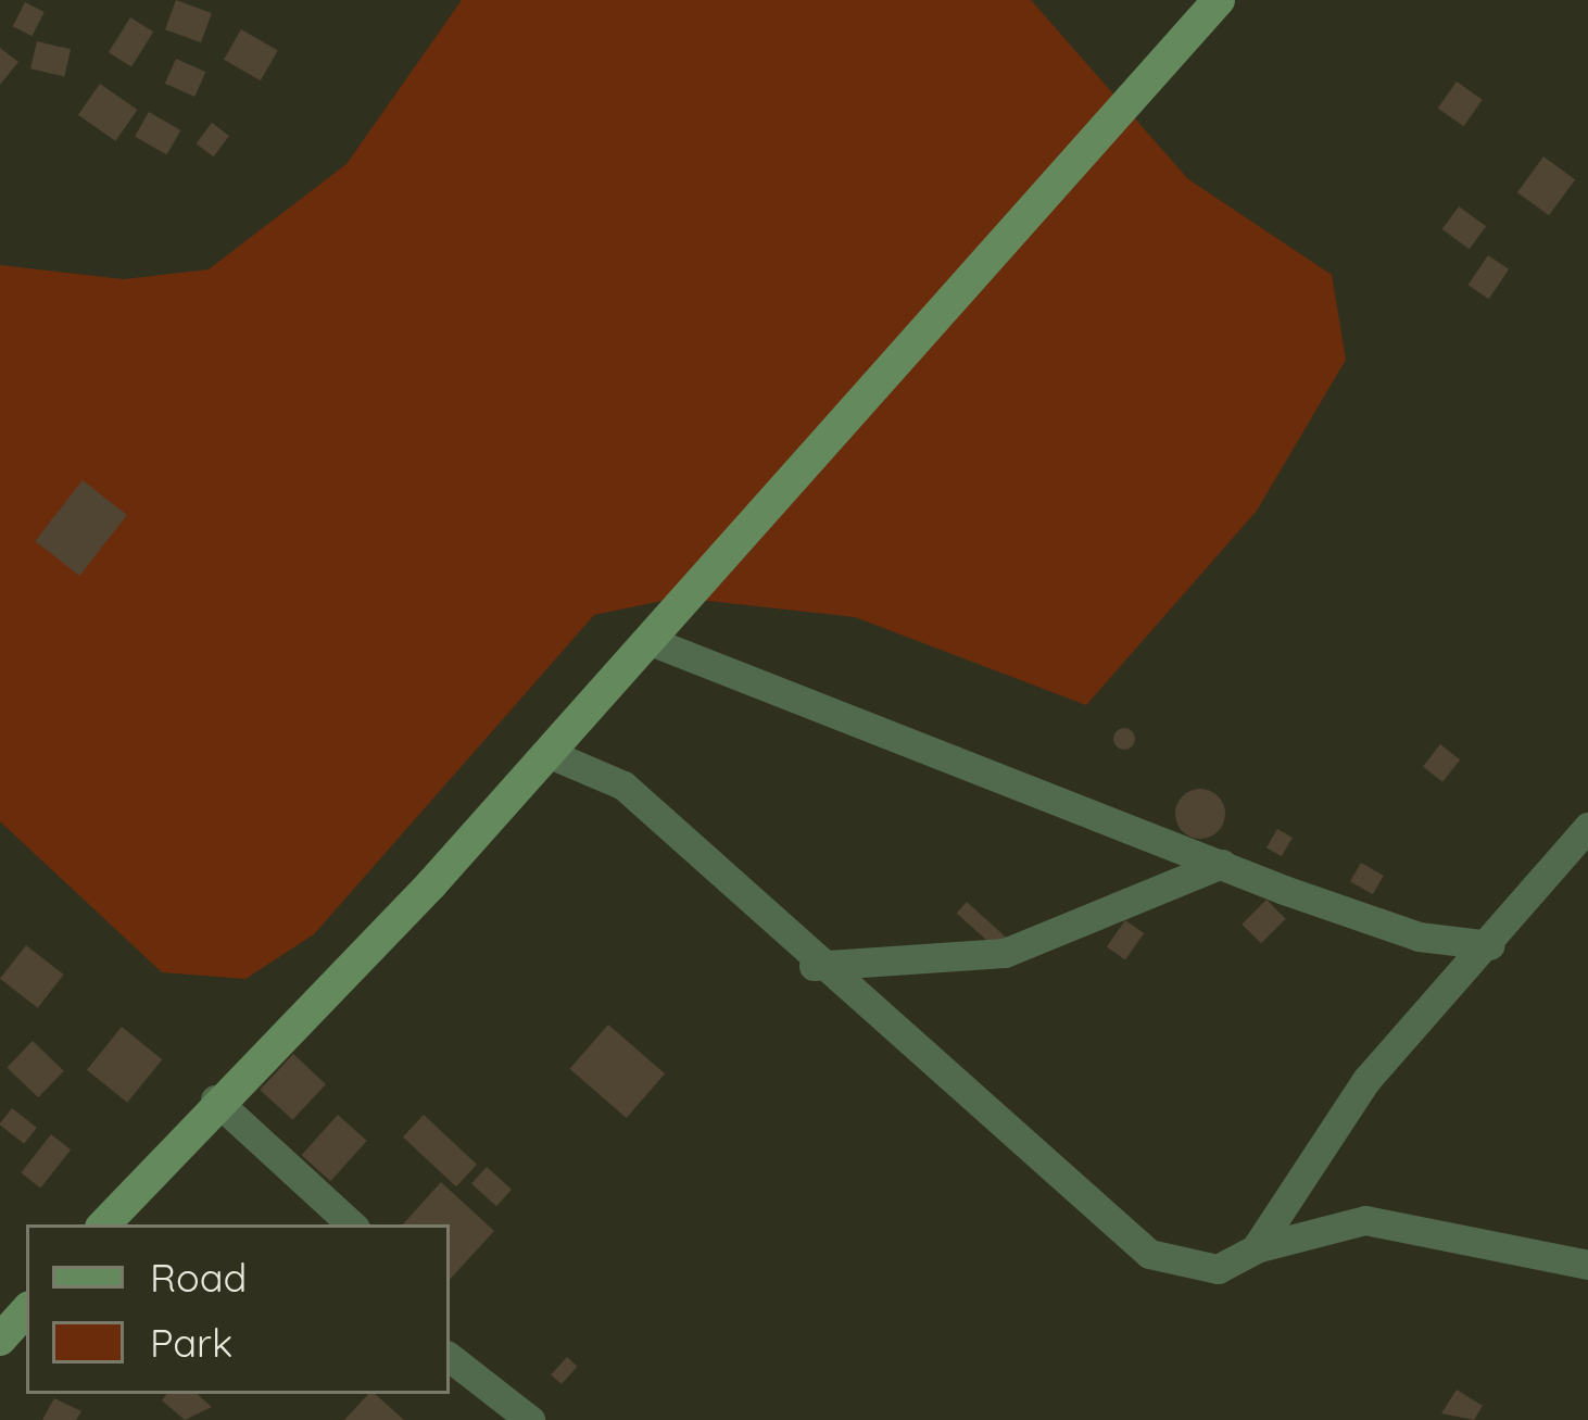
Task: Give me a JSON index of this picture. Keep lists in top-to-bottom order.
{
  "legend": ["Road", "Park"]
}
